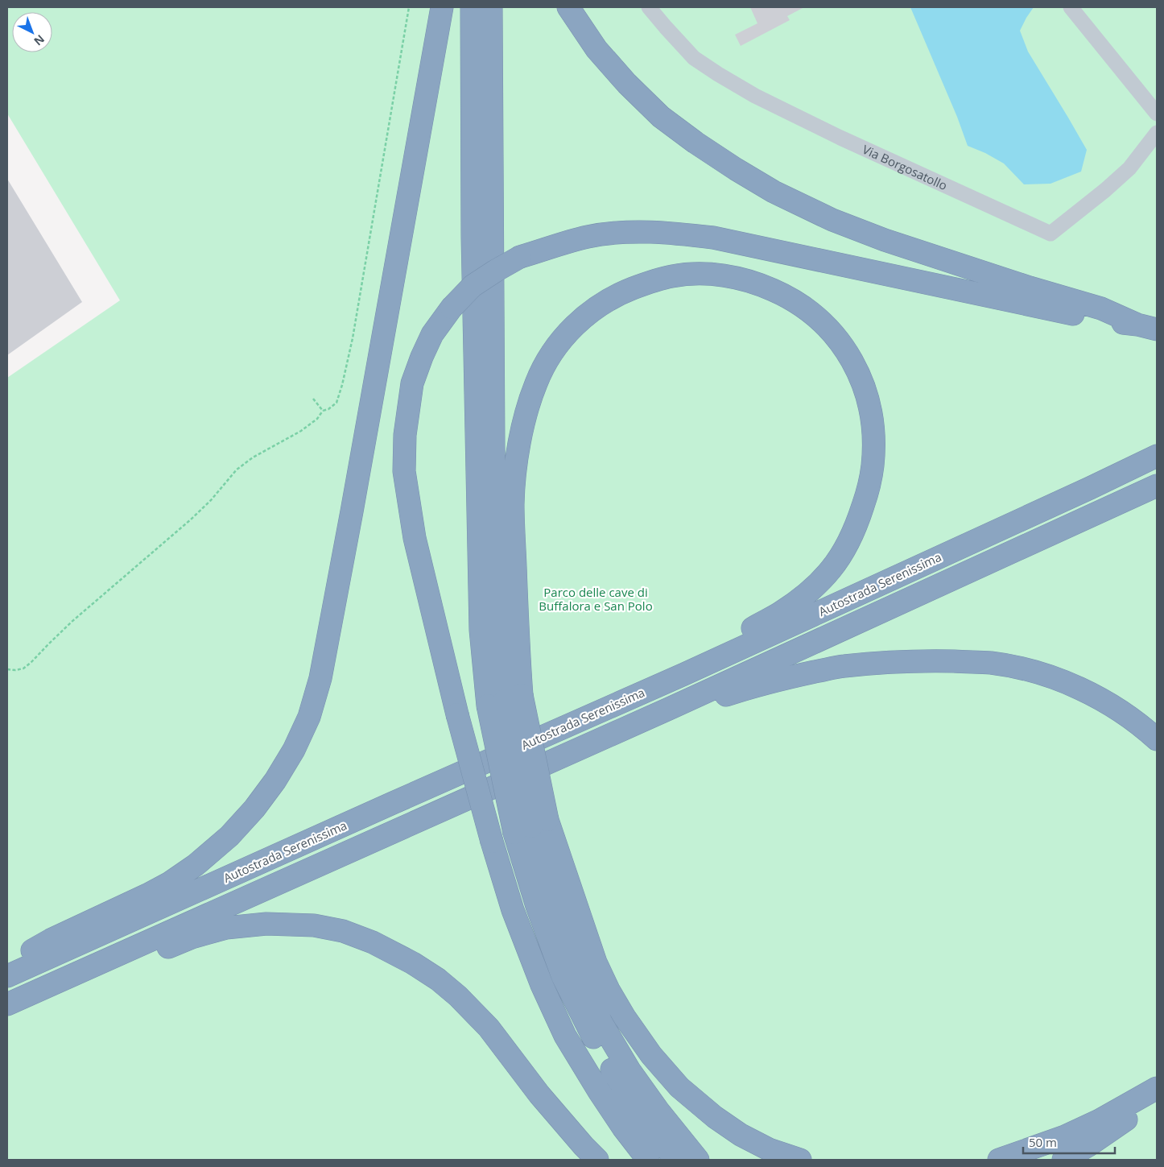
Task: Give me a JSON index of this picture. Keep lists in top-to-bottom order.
{
  "streets": {
    "highway": ["Autostrada Serenissima"],
    "street": ["Via Borgosatollo"]
  },
  "parks": ["Parco delle cave di Buffalora e San Polo"],
  "scale_bar": "50 m",
  "north": "bottom right"
}
